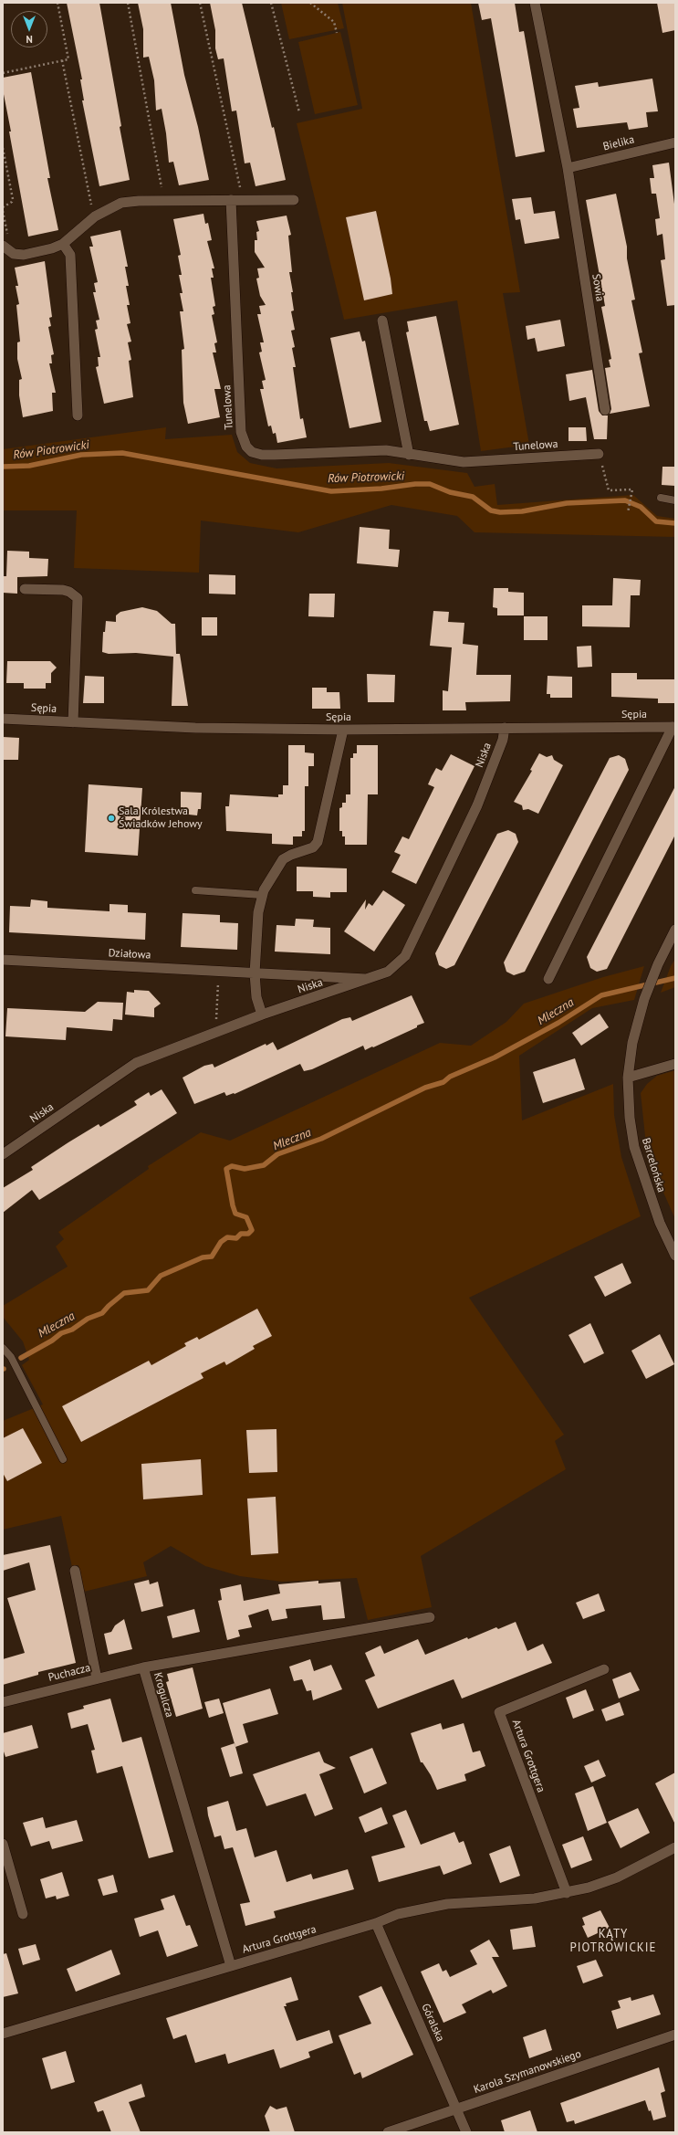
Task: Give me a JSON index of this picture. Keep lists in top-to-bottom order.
{
  "streets": {
    "street": [
      "Bielika",
      "Sowia",
      "Tunelowa",
      "Sępia",
      "Niska",
      "Działowa",
      "Barcelońska",
      "Puchacza",
      "Krogulcza",
      "Artura Grottgera",
      "Góralska",
      "Karola Szymanowskiego"
    ]
  },
  "crossings": [
    ["Bielika", "Sowia"],
    ["Sępia", "Niska"],
    ["Niska", "Działowa"],
    ["Puchacza", "Krogulcza"],
    ["Krogulcza", "Artura Grottgera"],
    ["Artura Grottgera", "Góralska"],
    ["Góralska", "Karola Szymanowskiego"]
  ],
  "districts": ["KĄTY PIOTROWICKIE"],
  "water": ["Rów Piotrowicki", "Mleczna"],
  "places": ["Sala Królestwa Świadków Jehowy"],
  "north": "bottom"
}
